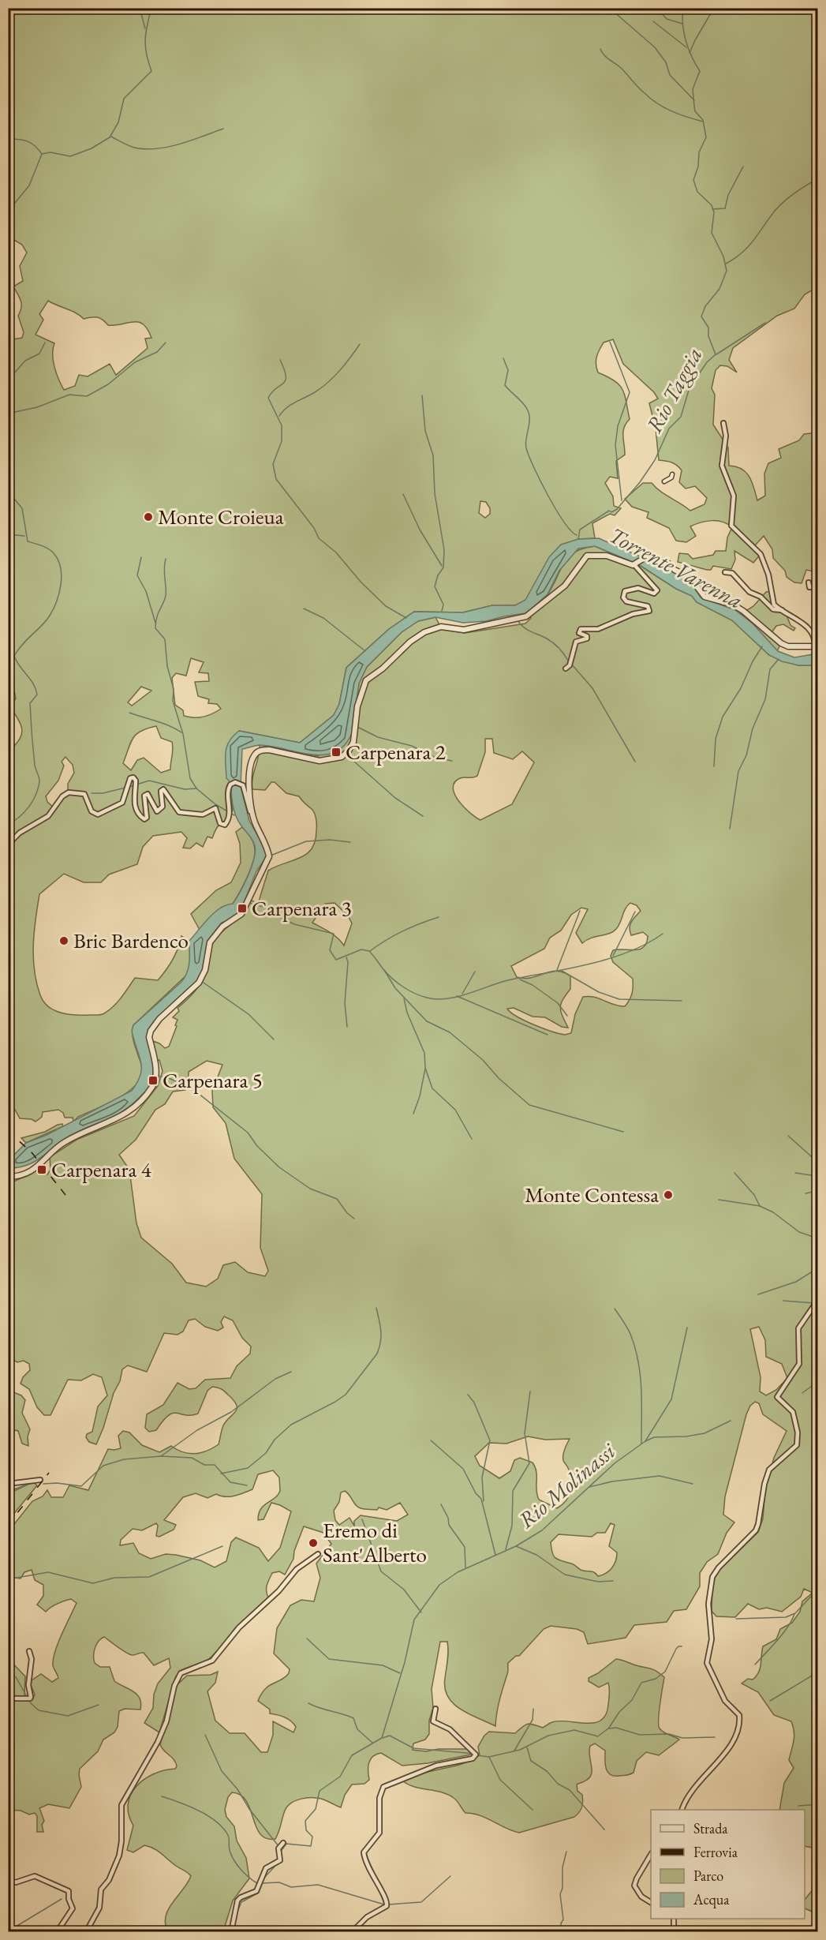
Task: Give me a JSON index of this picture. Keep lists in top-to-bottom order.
{
  "water": ["Rio Taggia", "Torrente Varenna", "Rio Molinassi"],
  "places": {
    "other": [
      "Monte Croieua",
      "Bric Bardenco",
      "Monte Contessa",
      "Eremo di Sant'Alberto"
    ],
    "transit": [
      "Carpenara 2",
      "Carpenara 3",
      "Carpenara 5",
      "Carpenara 4"
    ]
  },
  "legend": [
    "Strada",
    "Ferrovia",
    "Parco",
    "Acqua"
  ]
}
